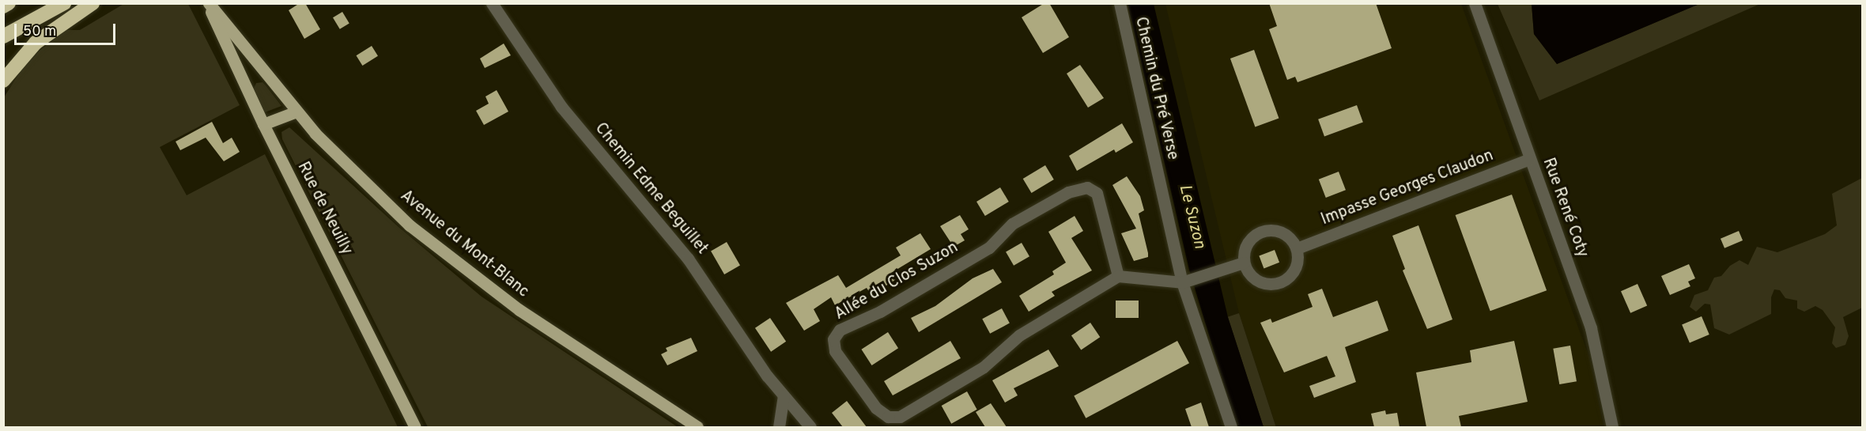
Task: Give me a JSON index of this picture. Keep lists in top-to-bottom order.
{
  "streets": {
    "main road": ["Rue de Neuilly", "Avenue du Mont-Blanc"],
    "street": [
      "Chemin du Pré Verse",
      "Impasse Georges Claudon",
      "Chemin Edme Beguillet",
      "Rue René Coty",
      "Allée du Clos Suzon"
    ]
  },
  "crossings": [
    ["Impasse Georges Claudon", "Rue René Coty"],
    ["Rue de Neuilly", "Avenue du Mont-Blanc"]
  ],
  "water": ["Le Suzon"],
  "scale_bar": "50 m"
}
